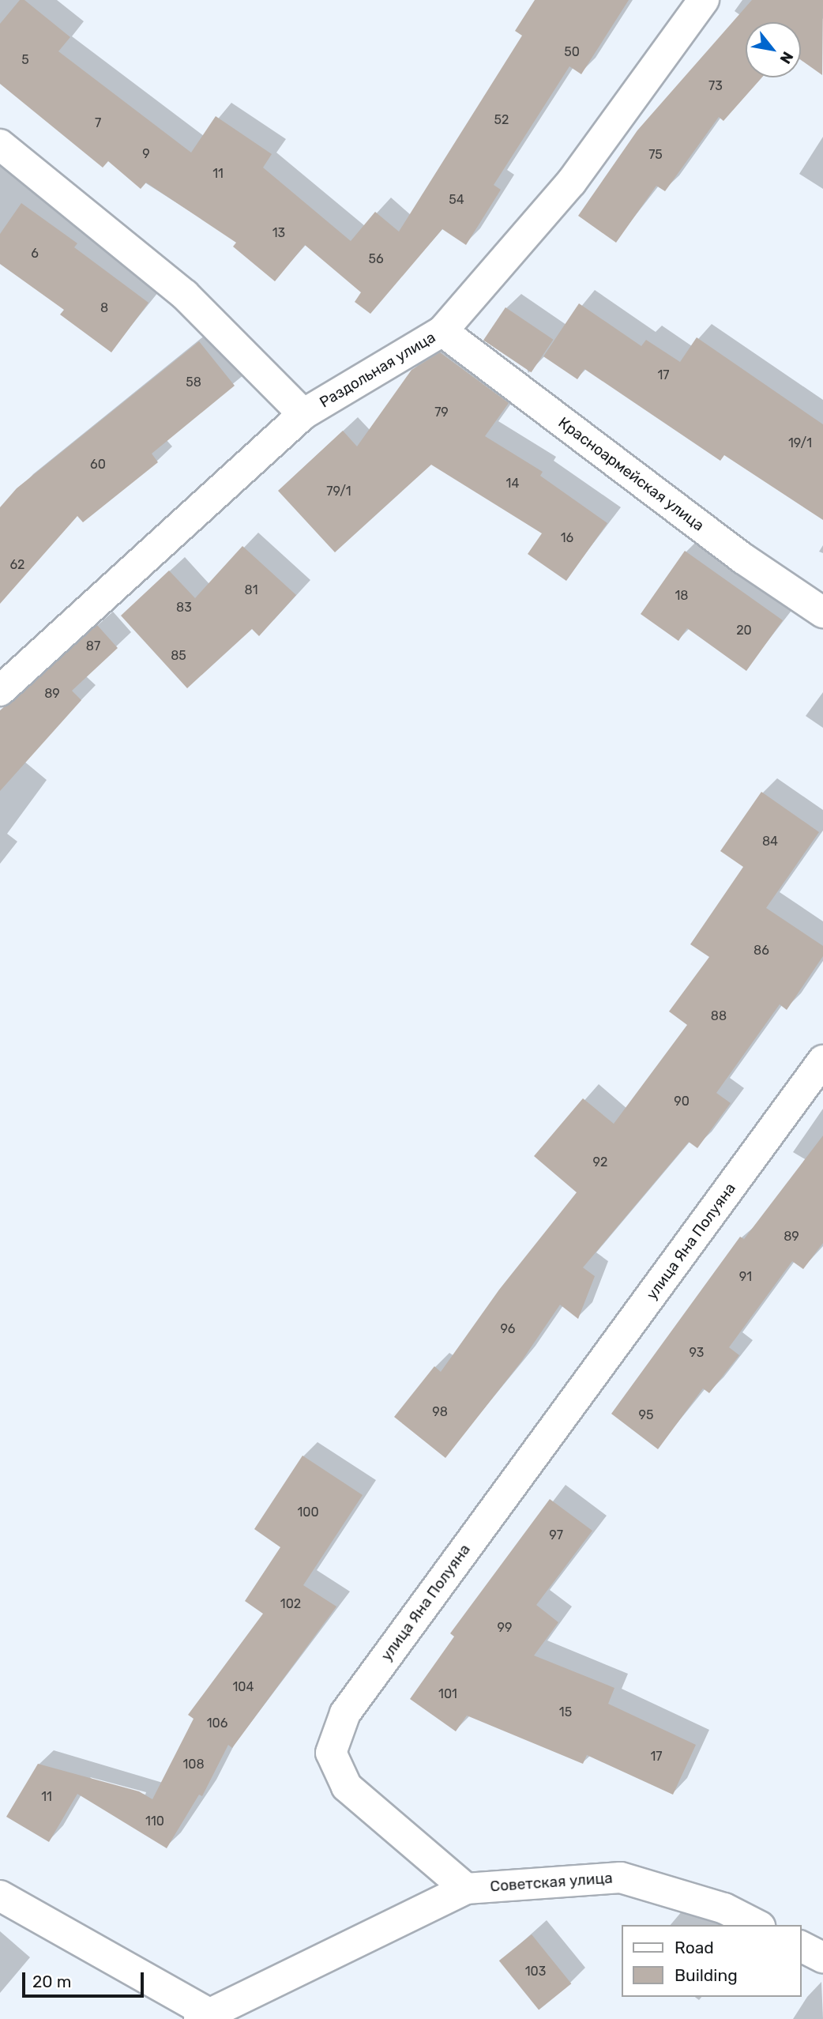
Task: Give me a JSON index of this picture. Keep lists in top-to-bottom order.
{
  "streets": {
    "street": [
      "Раздольная улица",
      "Красноармейская улица",
      "улица Яна Полуяна",
      "Советская улица"
    ]
  },
  "crossings": [
    ["Раздольная улица", "Красноармейская улица"],
    ["улица Яна Полуяна", "Советская улица"]
  ],
  "house_numbers": [
    "50",
    "5",
    "73",
    "52",
    "7",
    "9",
    "75",
    "11",
    "54",
    "13",
    "6",
    "56",
    "8",
    "17",
    "58",
    "79",
    "19/1",
    "60",
    "14",
    "79/1",
    "16",
    "62",
    "81",
    "18",
    "83",
    "20",
    "87",
    "85",
    "89",
    "84",
    "86",
    "88",
    "90",
    "92",
    "89",
    "91",
    "96",
    "93",
    "98",
    "95",
    "100",
    "97",
    "102",
    "99",
    "104",
    "101",
    "15",
    "106",
    "17",
    "108",
    "11",
    "110",
    "103"
  ],
  "legend": ["Road", "Building"],
  "scale_bar": "20 m",
  "north": "bottom right"
}
